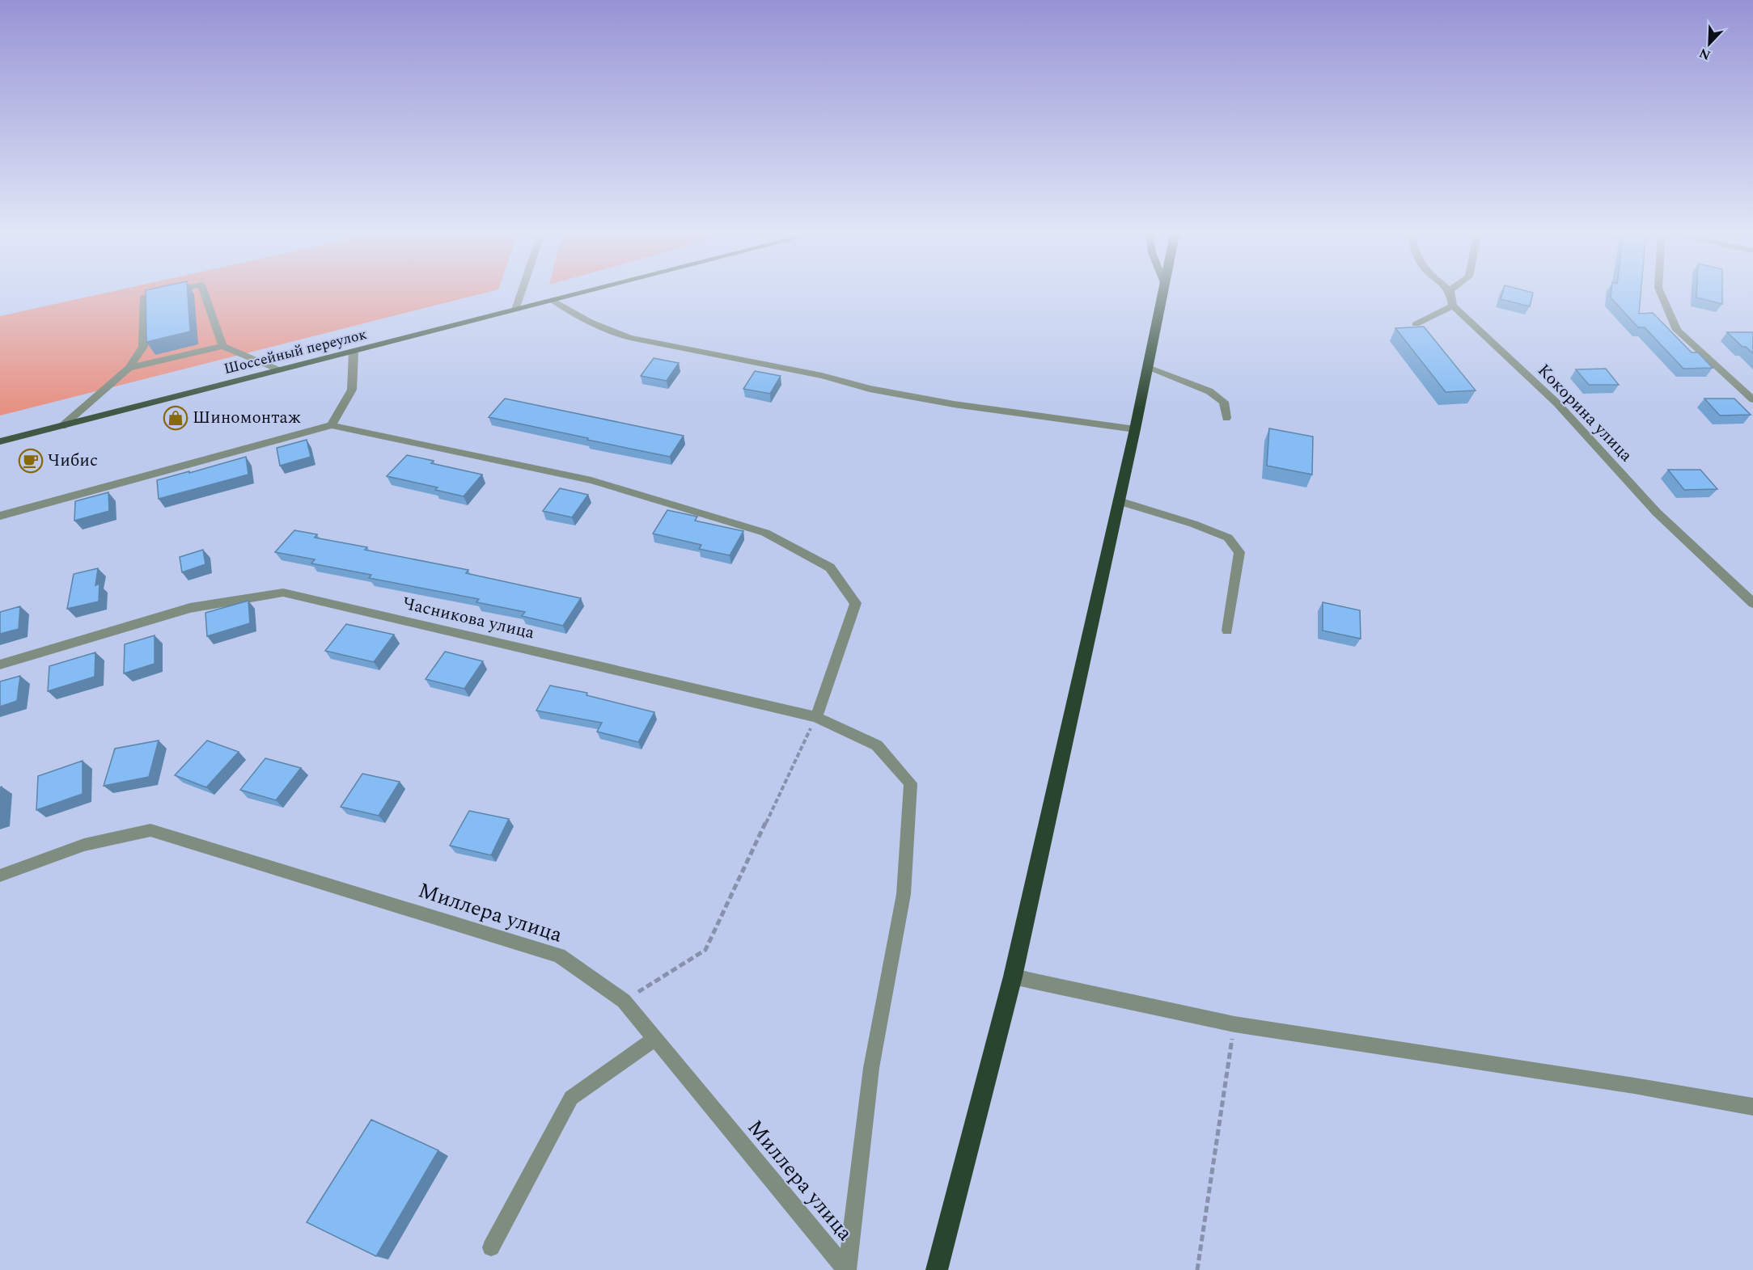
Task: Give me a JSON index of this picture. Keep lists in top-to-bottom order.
{
  "streets": {
    "main road": ["Шоссейный переулок"],
    "street": ["Кокорина улица", "Часникова улица", "Миллера улица"]
  },
  "crossings": [
    ["Часникова улица", "Миллера улица"]
  ],
  "places": {
    "shop": ["Шиномонтаж"],
    "cafe": ["Чибис"]
  },
  "north": "bottom left"
}
